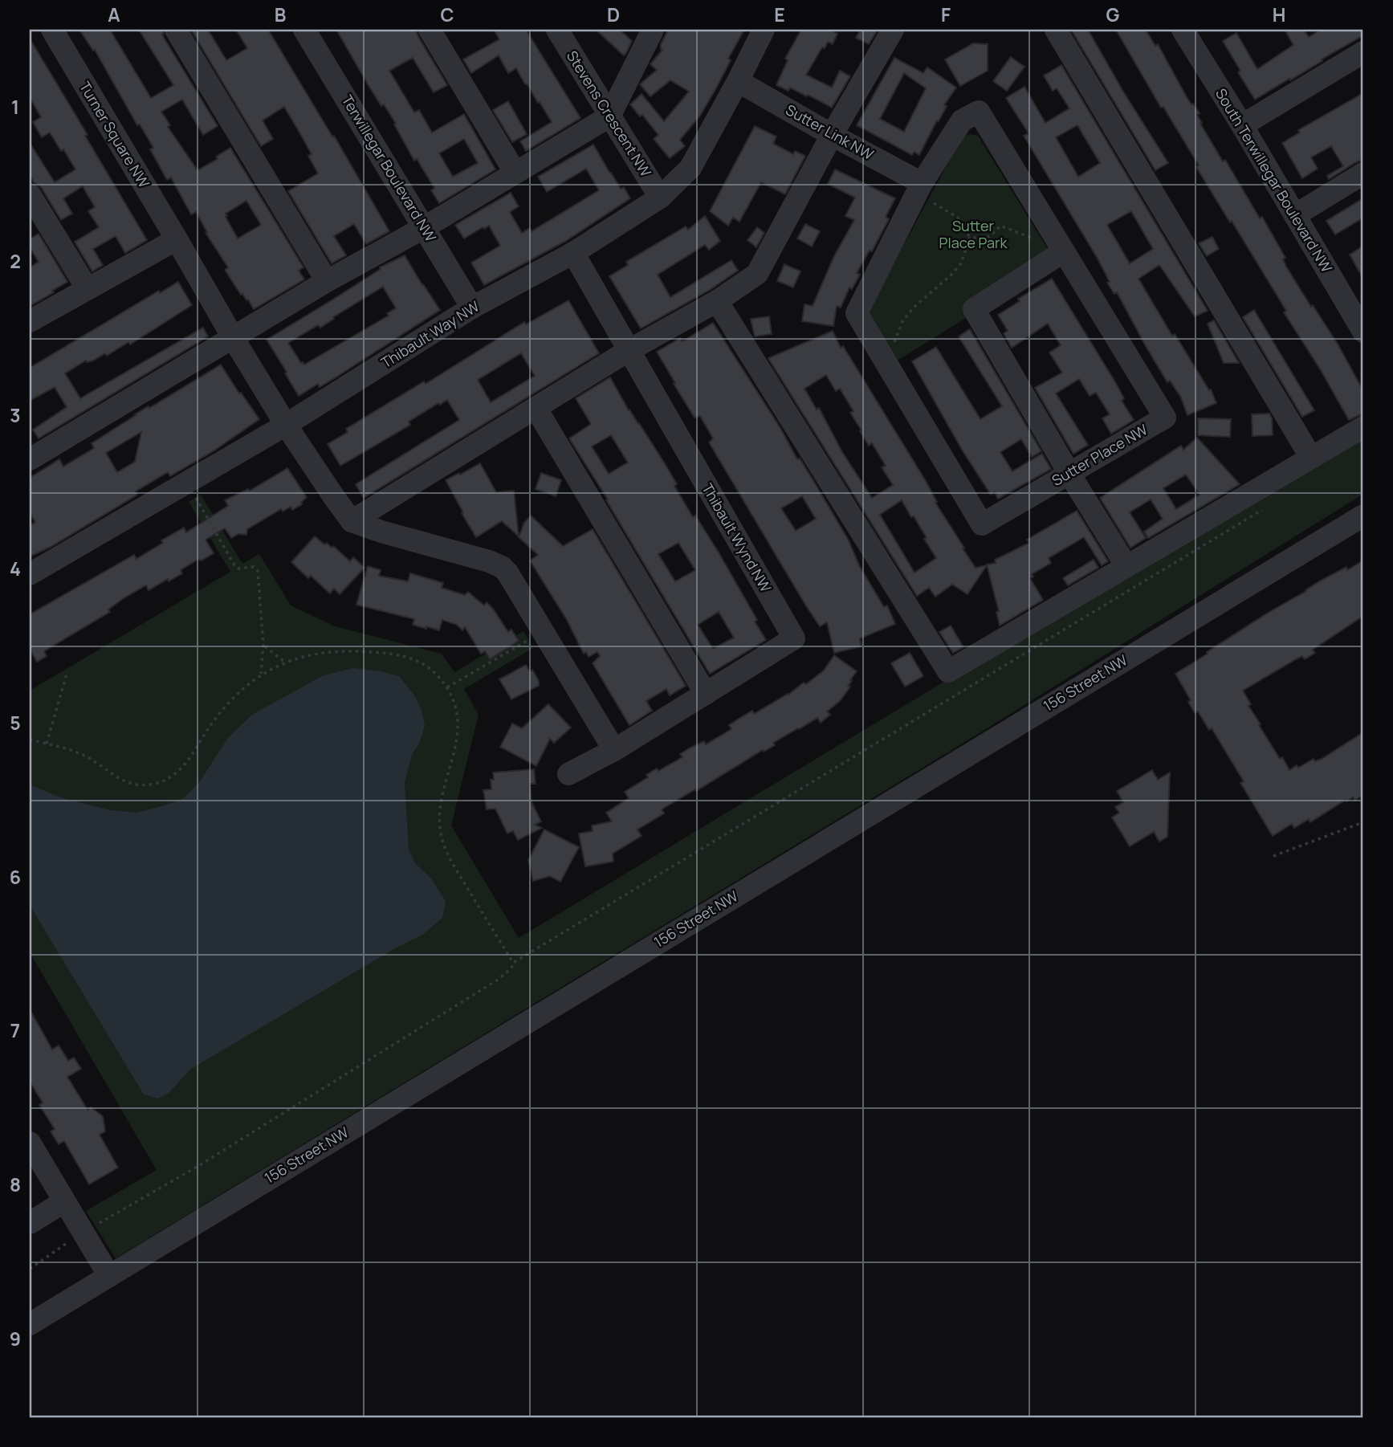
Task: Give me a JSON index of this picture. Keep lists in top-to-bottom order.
{
  "streets": {
    "street": [
      "Stevens Crescent NW",
      "Sutter Link NW",
      "Turner Square NW",
      "Terwillegar Boulevard NW",
      "South Terwillegar Boulevard NW",
      "Thibault Way NW",
      "Sutter Place NW",
      "Thibault Wynd NW",
      "156 Street NW"
    ]
  },
  "crossings": [
    ["Stevens Crescent NW", "Thibault Way NW"],
    ["Sutter Link NW", "Thibault Way NW"],
    ["Sutter Link NW", "Sutter Place NW"],
    ["Turner Square NW", "Thibault Way NW"],
    ["Terwillegar Boulevard NW", "Thibault Way NW"],
    ["Thibault Way NW", "Thibault Wynd NW"]
  ],
  "parks": ["Sutter Place Park"],
  "grid": {
    "columns": [
      "A",
      "B",
      "C",
      "D",
      "E",
      "F",
      "G",
      "H"
    ],
    "rows": [
      "1",
      "2",
      "3",
      "4",
      "5",
      "6",
      "7",
      "8",
      "9"
    ]
  }
}
